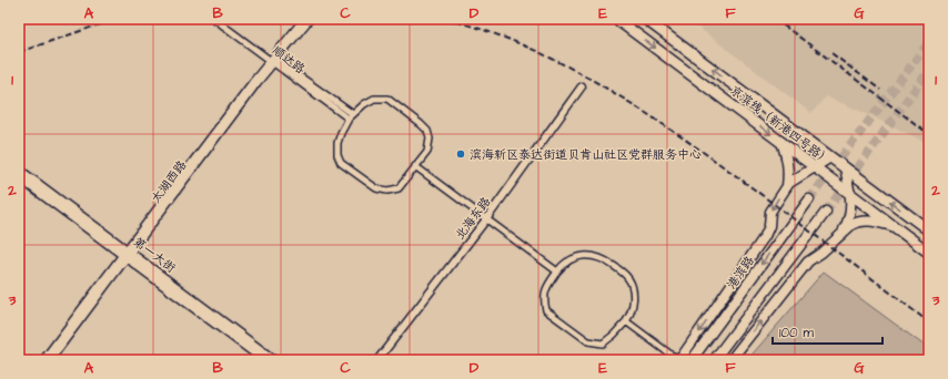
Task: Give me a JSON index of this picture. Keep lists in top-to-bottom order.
{
  "streets": {
    "highway": ["京滨线（新港四号路）"],
    "main road": ["第一大街", "港滨路"],
    "street": ["顺达路", "太湖西路", "北海东路"]
  },
  "crossings": [
    ["顺达路", "太湖西路"],
    ["太湖西路", "第一大街"]
  ],
  "places": ["滨海新区泰达街道贝肯山社区党群服务中心"],
  "scale_bar": "100 m",
  "grid": {
    "columns": [
      "A",
      "B",
      "C",
      "D",
      "E",
      "F",
      "G"
    ],
    "rows": ["1", "2", "3"]
  }
}
